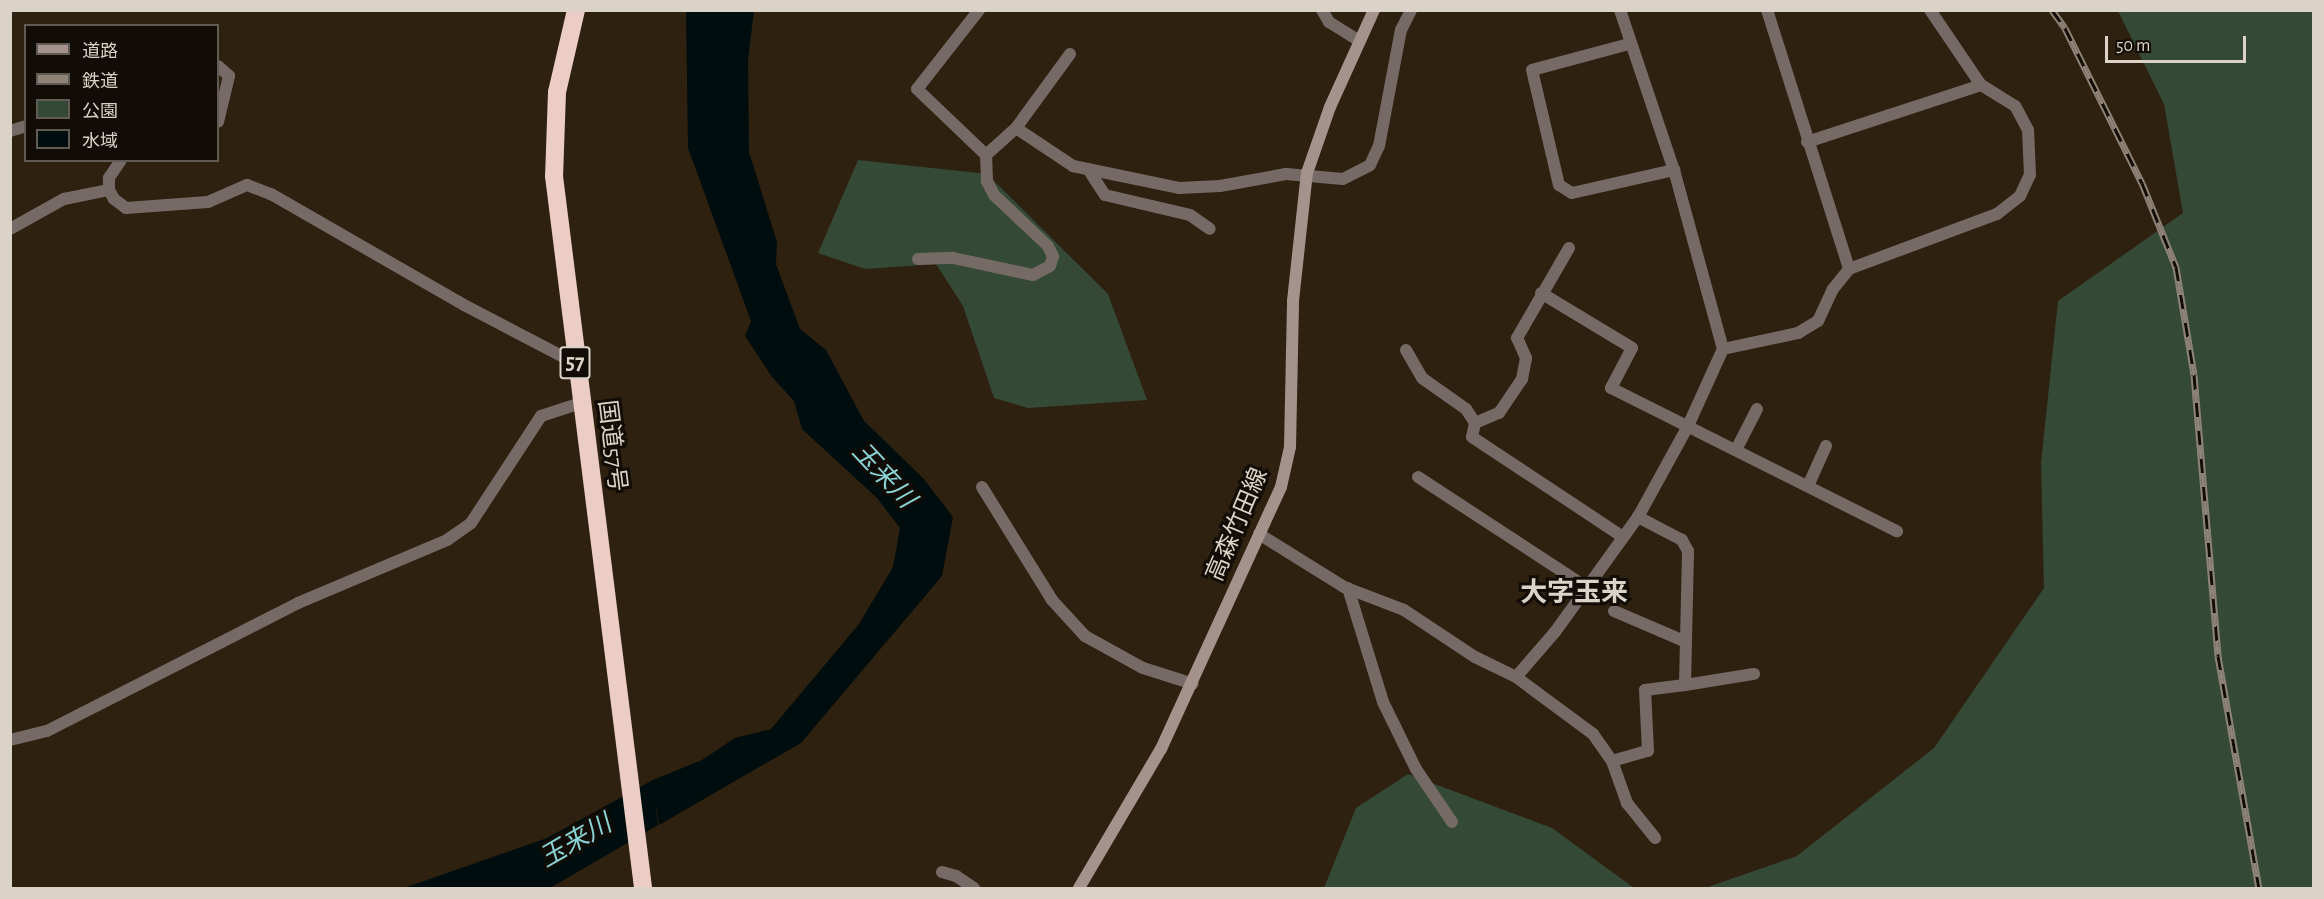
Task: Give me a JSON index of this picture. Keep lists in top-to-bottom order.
{
  "streets": {
    "highway": ["57", "国道57号"],
    "main road": ["高森竹田線"]
  },
  "districts": ["大字玉来"],
  "water": ["玉来川"],
  "legend": [
    "道路",
    "鉄道",
    "公園",
    "水域"
  ],
  "scale_bar": "50 m"
}
